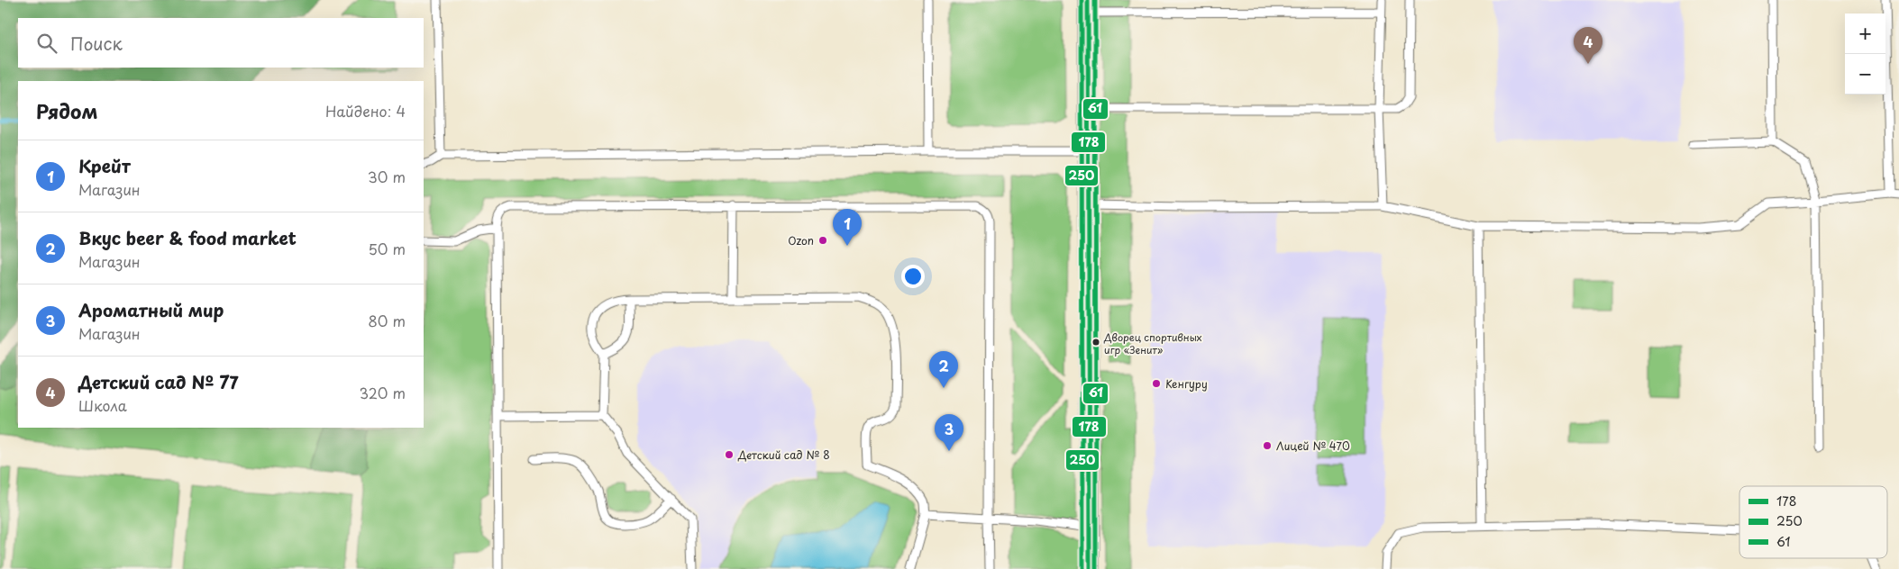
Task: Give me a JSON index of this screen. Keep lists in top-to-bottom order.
{
  "places": [
    "Ozon",
    "Дворец спортивных игр «Зенит»",
    "Кенгуру",
    "Лицей № 470",
    "Детский сад № 8"
  ],
  "lines": ["transit line 178", "transit line 250", "transit line 61"],
  "legend": ["178", "250", "61"],
  "page": {
    "map_buttons": ["+", "−"],
    "search": "Поиск",
    "pins": [
      "4",
      "1",
      "2",
      "3"
    ],
    "heading": ["Рядом", "Найдено: 4"],
    "list": [
      {
        "mark": "1",
        "name": "Крейт",
        "note": "Магазин",
        "value": "30 m"
      },
      {
        "mark": "2",
        "name": "Вкус beer & food market",
        "note": "Магазин",
        "value": "50 m"
      },
      {
        "mark": "3",
        "name": "Ароматный мир",
        "note": "Магазин",
        "value": "80 m"
      },
      {
        "mark": "4",
        "name": "Детский сад № 77",
        "note": "Школа",
        "value": "320 m"
      }
    ]
  }
}
